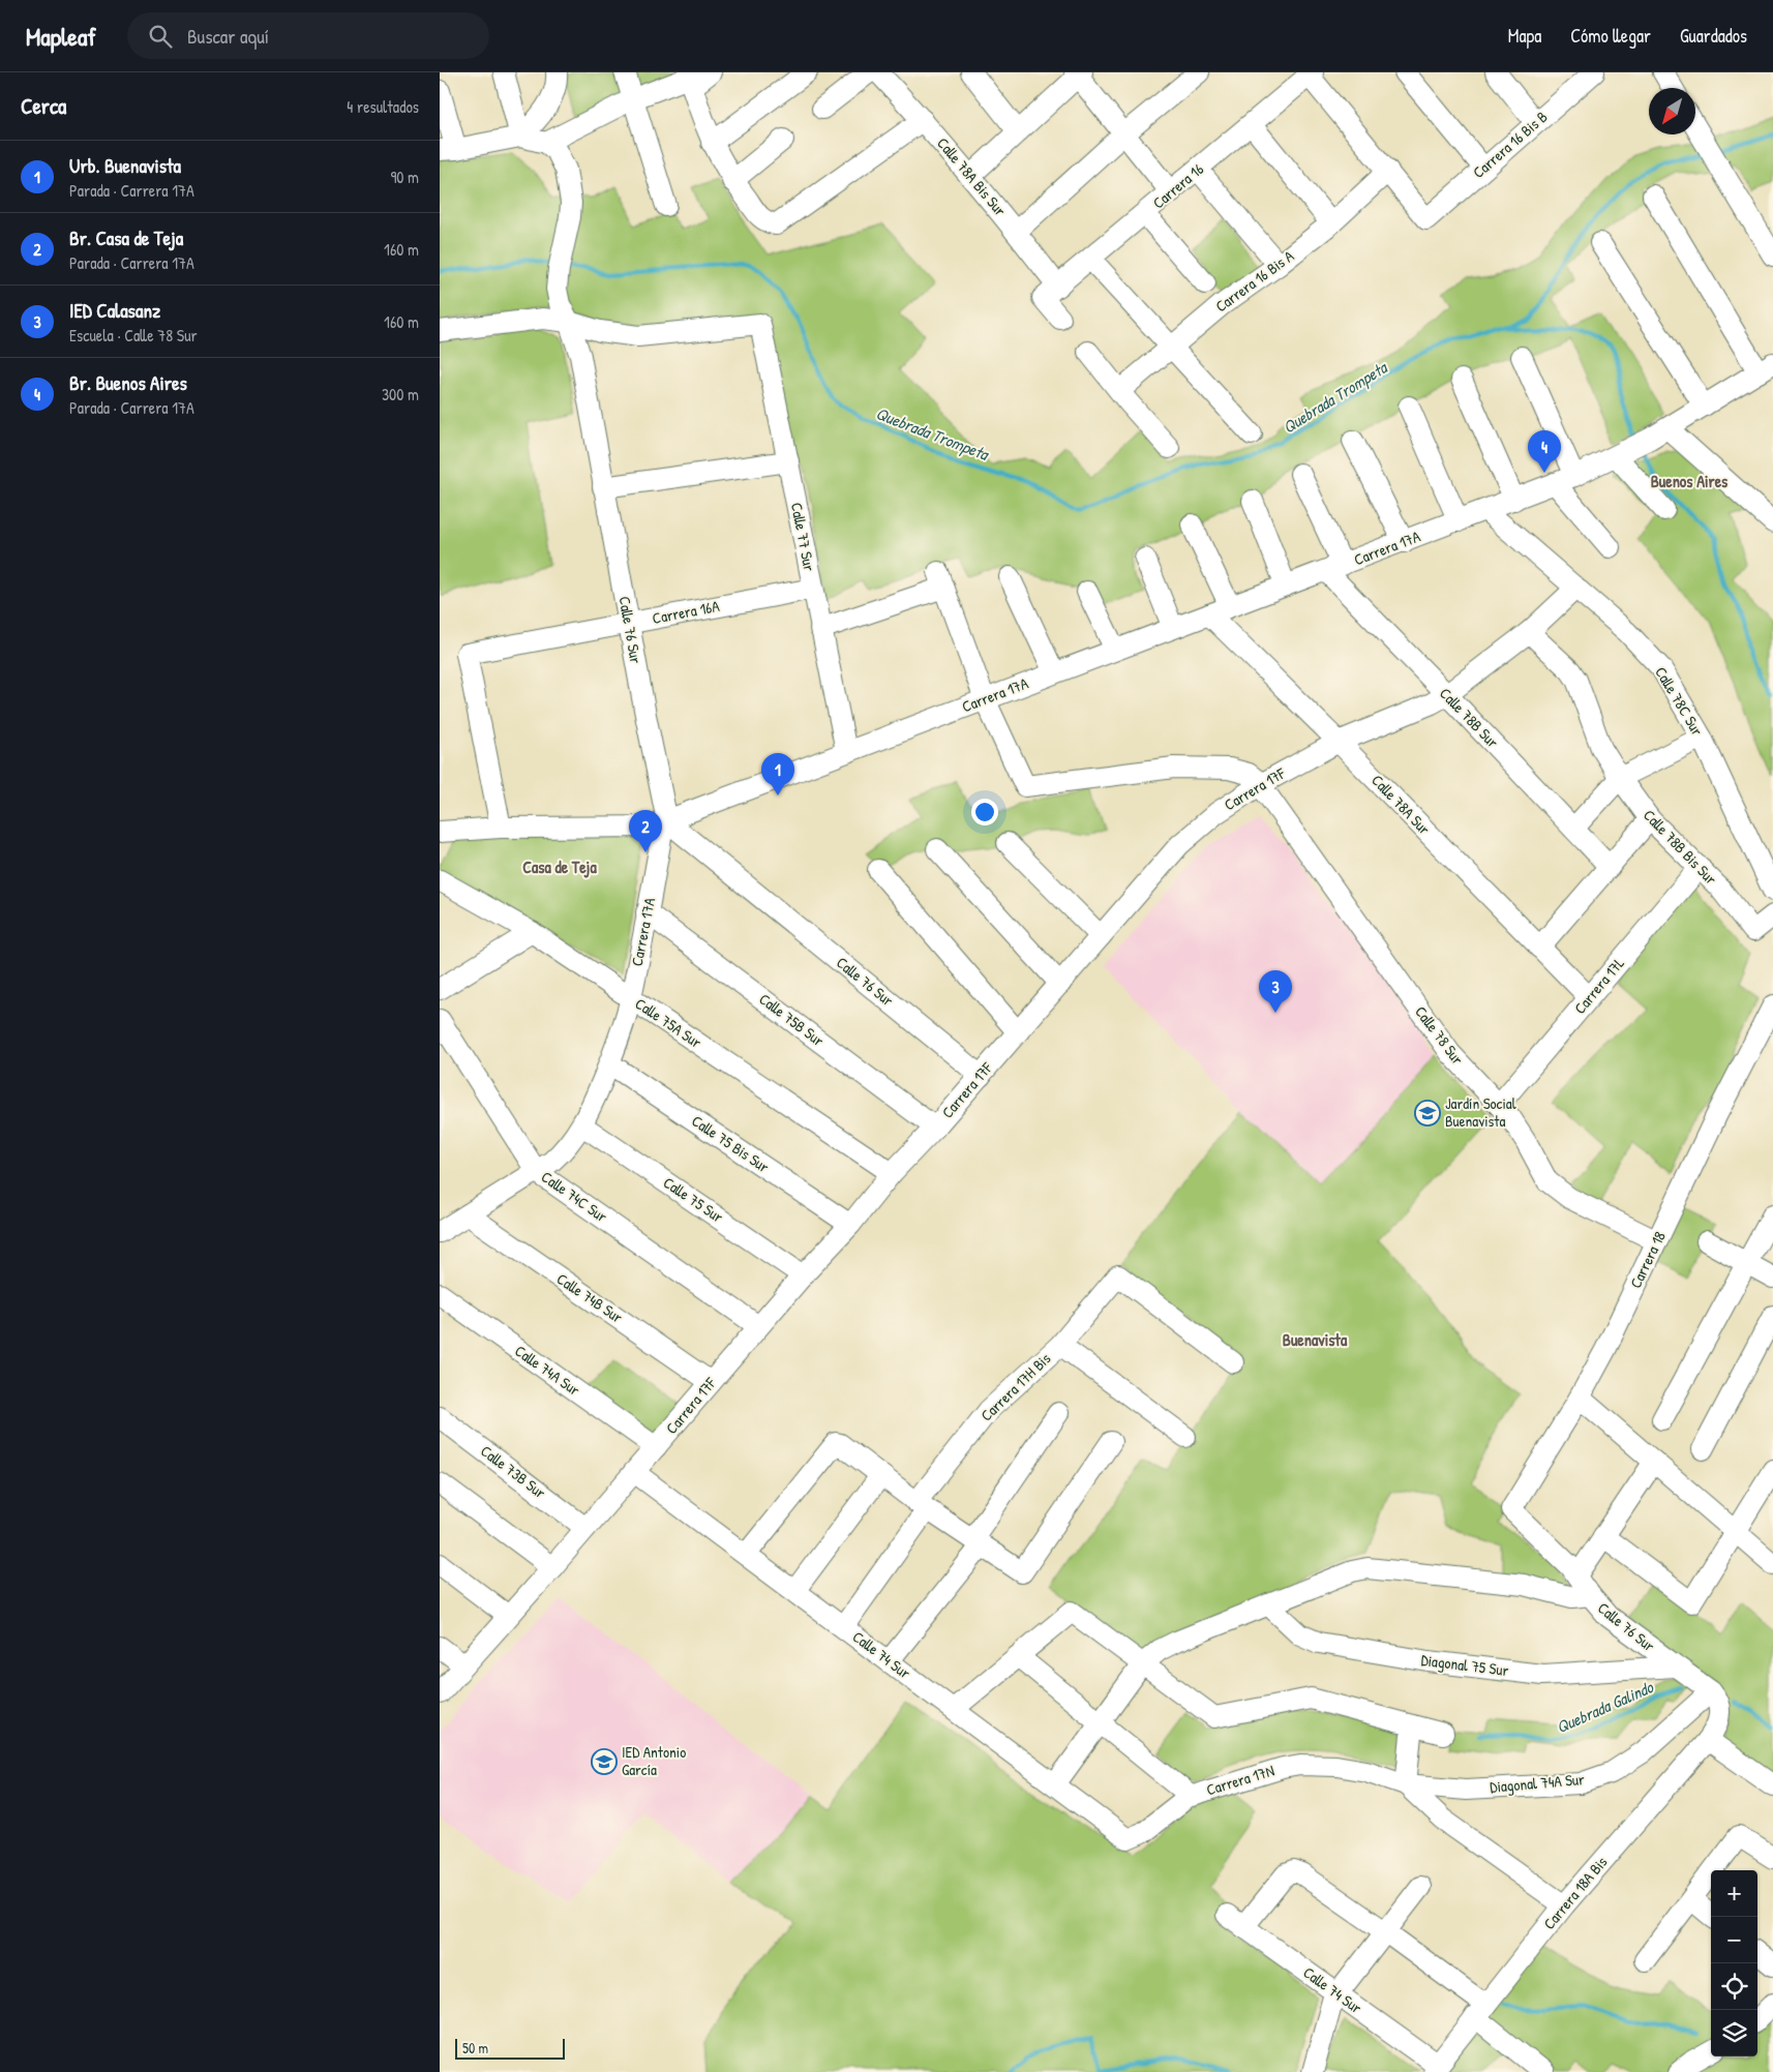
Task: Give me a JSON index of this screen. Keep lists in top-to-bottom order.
{
  "streets": {
    "street": [
      "Carrera 16 Bis B",
      "Calle 78A Bis Sur",
      "Carrera 16",
      "Carrera 16 Bis A",
      "Calle 77 Sur",
      "Carrera 17A",
      "Carrera 16A",
      "Calle 76 Sur",
      "Calle 78C Sur",
      "Calle 78B Sur",
      "Carrera 17F",
      "Calle 78A Sur",
      "Calle 78B Bis Sur",
      "Carrera 17L",
      "Calle 75B Sur",
      "Calle 75A Sur",
      "Calle 78 Sur",
      "Calle 75 Bis Sur",
      "Calle 74C Sur",
      "Calle 75 Sur",
      "Carrera 18",
      "Calle 74B Sur",
      "Calle 74A Sur",
      "Carrera 17H Bis",
      "Calle 73B Sur",
      "Calle 74 Sur",
      "Diagonal 75 Sur",
      "Carrera 17N",
      "Diagonal 74A Sur",
      "Carrera 18A Bis"
    ]
  },
  "crossings": [
    ["Carrera 16 Bis B", "Carrera 16 Bis A"],
    ["Calle 78A Bis Sur", "Carrera 16"],
    ["Calle 77 Sur", "Carrera 17A"],
    ["Calle 77 Sur", "Carrera 16A"],
    ["Calle 77 Sur", "Calle 76 Sur"],
    ["Carrera 17A", "Calle 76 Sur"],
    ["Carrera 17A", "Calle 78C Sur"],
    ["Carrera 17A", "Calle 78B Sur"],
    ["Carrera 17A", "Calle 78A Sur"],
    ["Carrera 17A", "Calle 75B Sur"],
    ["Carrera 17A", "Calle 75A Sur"],
    ["Carrera 17A", "Calle 75 Bis Sur"],
    ["Carrera 17A", "Calle 74C Sur"],
    ["Carrera 17A", "Calle 75 Sur"],
    ["Carrera 17A", "Calle 74B Sur"],
    ["Carrera 16A", "Calle 76 Sur"],
    ["Calle 76 Sur", "Carrera 17F"],
    ["Calle 76 Sur", "Carrera 18"],
    ["Calle 76 Sur", "Diagonal 75 Sur"],
    ["Calle 76 Sur", "Diagonal 74A Sur"],
    ["Calle 76 Sur", "Carrera 18A Bis"],
    ["Calle 78C Sur", "Carrera 17F"],
    ["Calle 78B Sur", "Carrera 17F"],
    ["Carrera 17F", "Calle 78A Sur"],
    ["Carrera 17F", "Calle 78B Bis Sur"],
    ["Carrera 17F", "Calle 75B Sur"],
    ["Carrera 17F", "Calle 75A Sur"],
    ["Carrera 17F", "Calle 78 Sur"],
    ["Carrera 17F", "Calle 75 Bis Sur"],
    ["Carrera 17F", "Calle 74C Sur"],
    ["Carrera 17F", "Calle 75 Sur"],
    ["Carrera 17F", "Calle 74B Sur"],
    ["Carrera 17F", "Calle 74A Sur"],
    ["Carrera 17F", "Calle 73B Sur"],
    ["Carrera 17F", "Calle 74 Sur"],
    ["Calle 78A Sur", "Carrera 17L"],
    ["Calle 78B Bis Sur", "Carrera 17L"],
    ["Carrera 17L", "Calle 78 Sur"],
    ["Calle 78 Sur", "Carrera 18"],
    ["Carrera 17H Bis", "Calle 74 Sur"],
    ["Calle 74 Sur", "Carrera 17N"],
    ["Calle 74 Sur", "Carrera 18A Bis"],
    ["Carrera 17N", "Diagonal 74A Sur"],
    ["Diagonal 74A Sur", "Carrera 18A Bis"]
  ],
  "districts": ["Buenos Aires", "Casa de Teja", "Buenavista"],
  "water": ["Quebrada Trompeta", "Quebrada Galindo"],
  "places": {
    "school or university": ["Jardín Social Buenavista", "IED Antonio García"]
  },
  "scale_bar": "50 m",
  "north": "bottom left",
  "page": {
    "header": "Mapleaf",
    "search": "Buscar aquí",
    "nav": ["Mapa", "Cómo llegar", "Guardados"],
    "heading": ["Cerca", "4 resultados"],
    "list": [
      {
        "mark": "1",
        "name": "Urb. Buenavista",
        "note": "Parada · Carrera 17A",
        "value": "90 m"
      },
      {
        "mark": "2",
        "name": "Br. Casa de Teja",
        "note": "Parada · Carrera 17A",
        "value": "160 m"
      },
      {
        "mark": "3",
        "name": "IED Calasanz",
        "note": "Escuela · Calle 78 Sur",
        "value": "160 m"
      },
      {
        "mark": "4",
        "name": "Br. Buenos Aires",
        "note": "Parada · Carrera 17A",
        "value": "300 m"
      }
    ],
    "pins": [
      "4",
      "1",
      "2",
      "3"
    ],
    "map_buttons": ["+", "−"],
    "scale": "50 m"
  }
}
